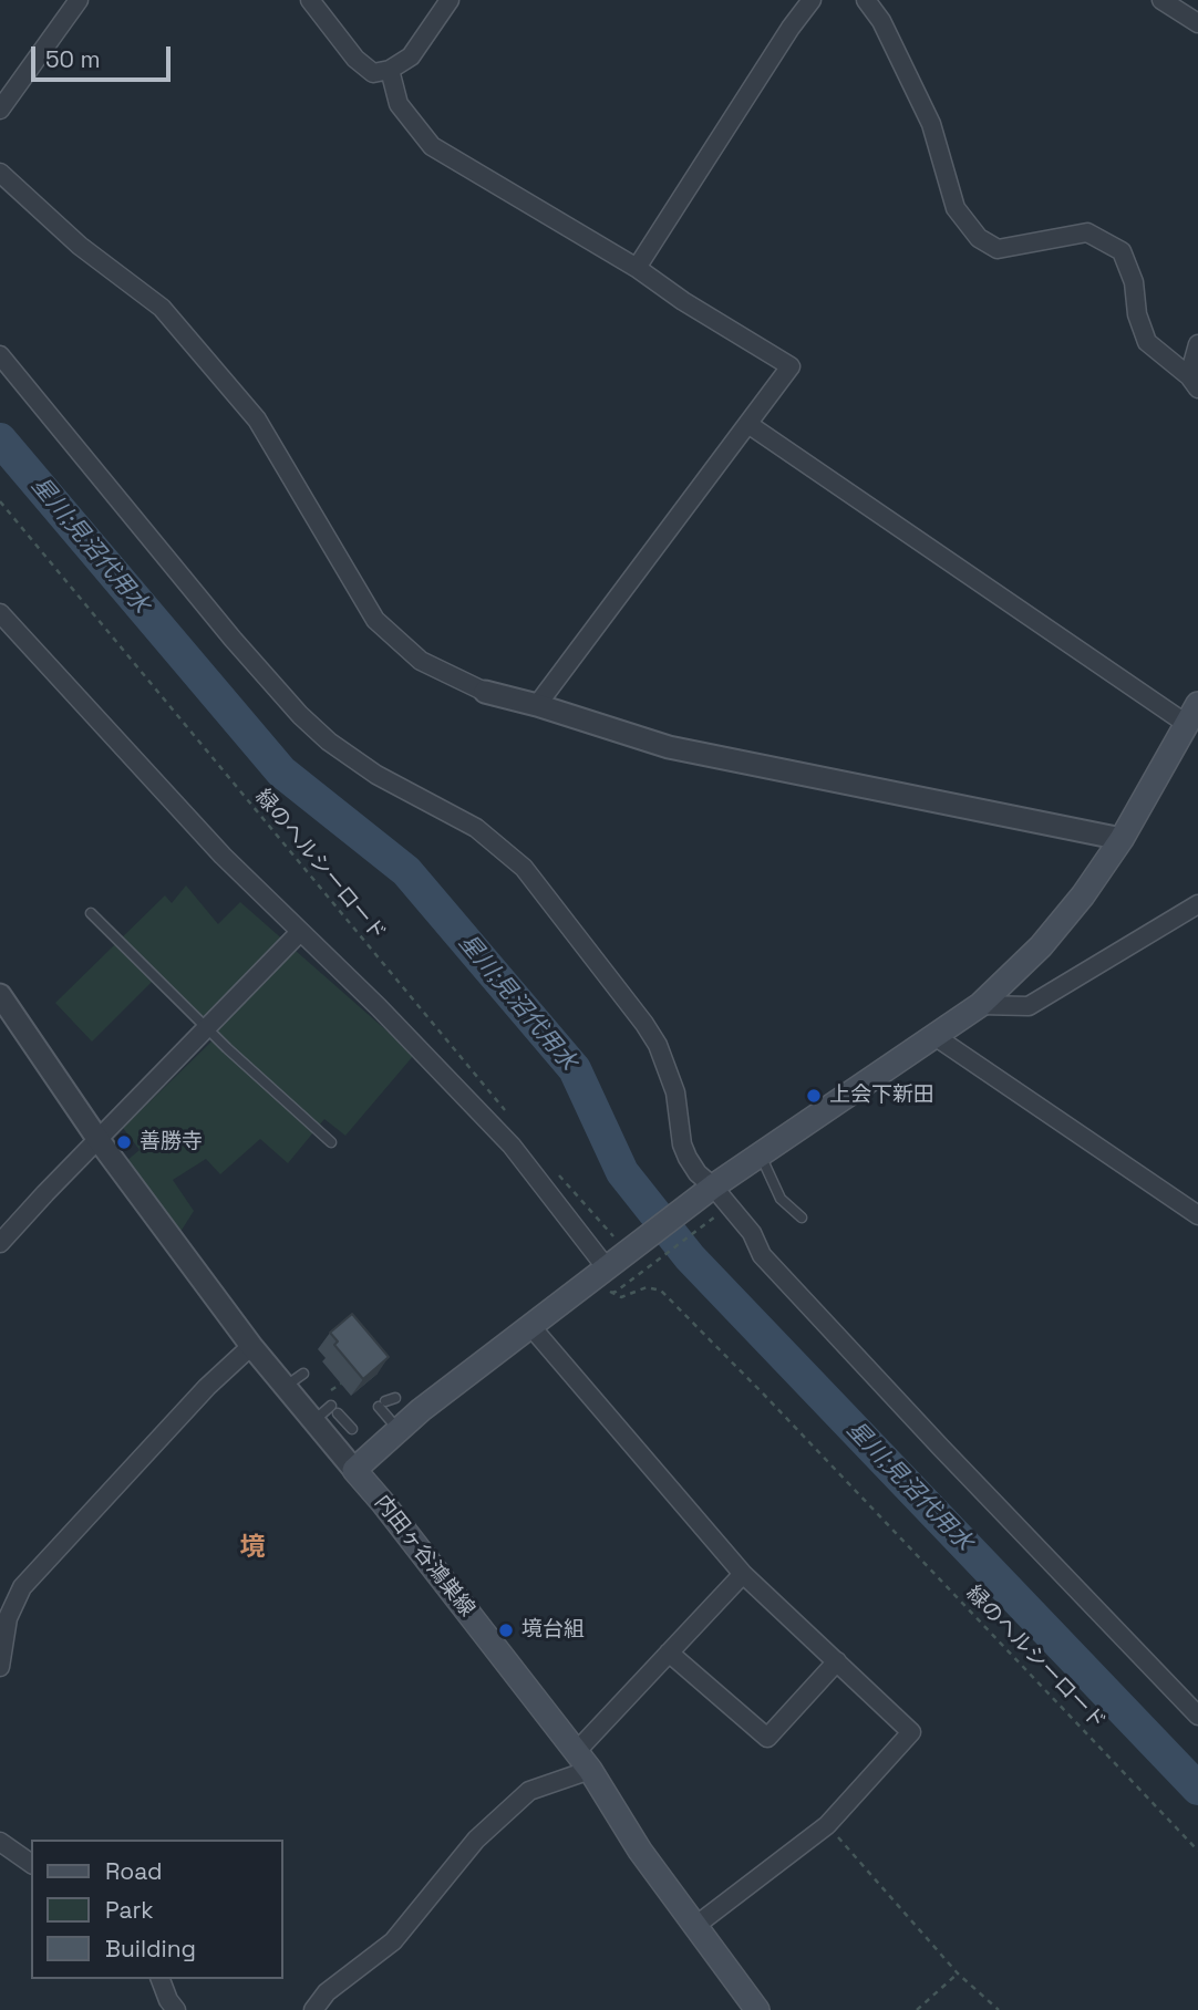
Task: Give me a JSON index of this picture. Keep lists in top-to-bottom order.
{
  "streets": {
    "main road": ["内田ヶ谷鴻巣線"],
    "path": ["緑のヘルシーロード"]
  },
  "districts": ["境"],
  "water": ["星川;見沼代用水"],
  "places": ["上会下新田", "善勝寺", "境台組"],
  "legend": ["Road", "Park", "Building"],
  "scale_bar": "50 m"
}
